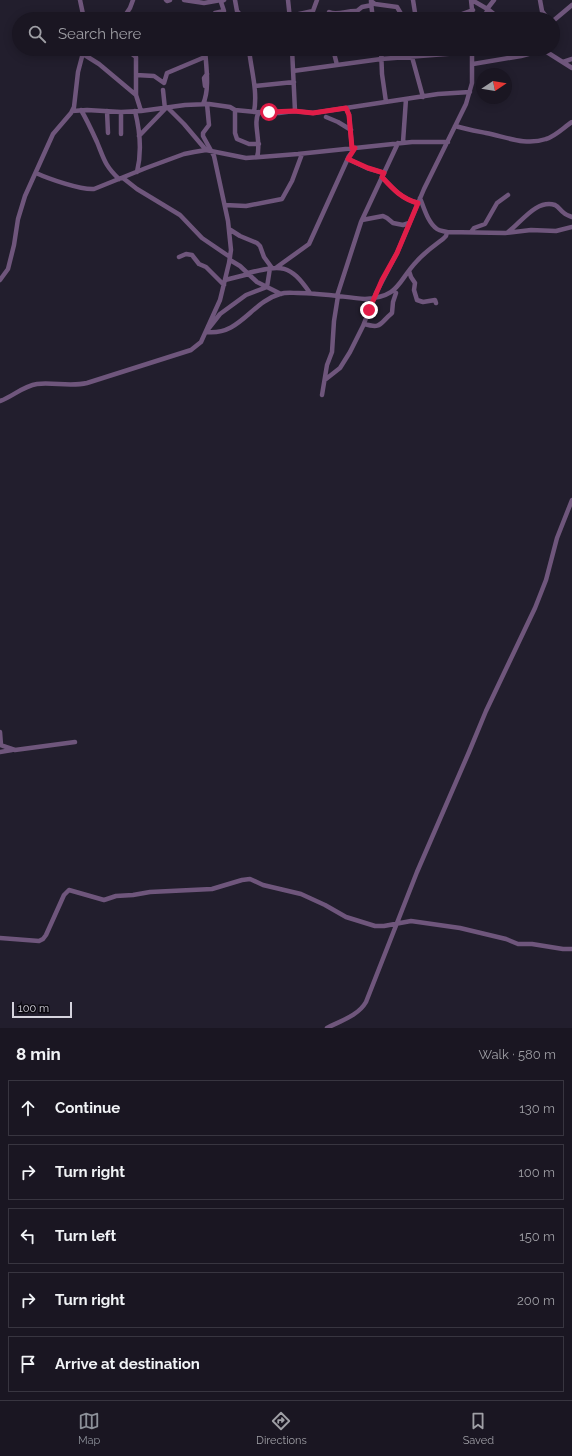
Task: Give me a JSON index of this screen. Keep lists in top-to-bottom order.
{
  "scale_bar": "100 m",
  "north": "right",
  "page": {
    "search": "Search here",
    "scale": "100 m",
    "heading": ["8 min", "Walk · 580 m"],
    "list": [
      ["Continue", "130 m"],
      ["Turn right", "100 m"],
      ["Turn left", "150 m"],
      ["Turn right", "200 m"],
      "Arrive at destination"
    ],
    "nav": ["Map", "Directions", "Saved"]
  }
}
